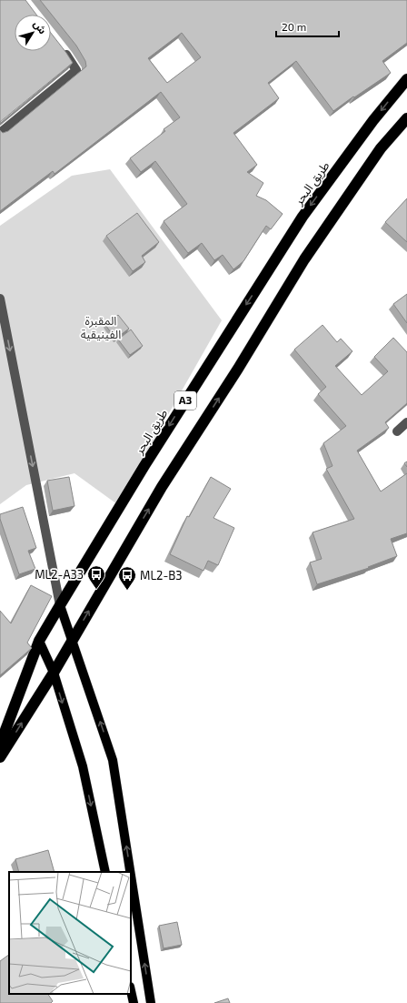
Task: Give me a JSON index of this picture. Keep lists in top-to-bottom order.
{
  "streets": {
    "highway": ["طريق البحر", "A3"]
  },
  "parks": ["المقبرة الفينيقية"],
  "places": {
    "bus stop": ["ML2-A33", "ML2-B3"]
  },
  "scale_bar": "20 m",
  "north": "top right"
}
